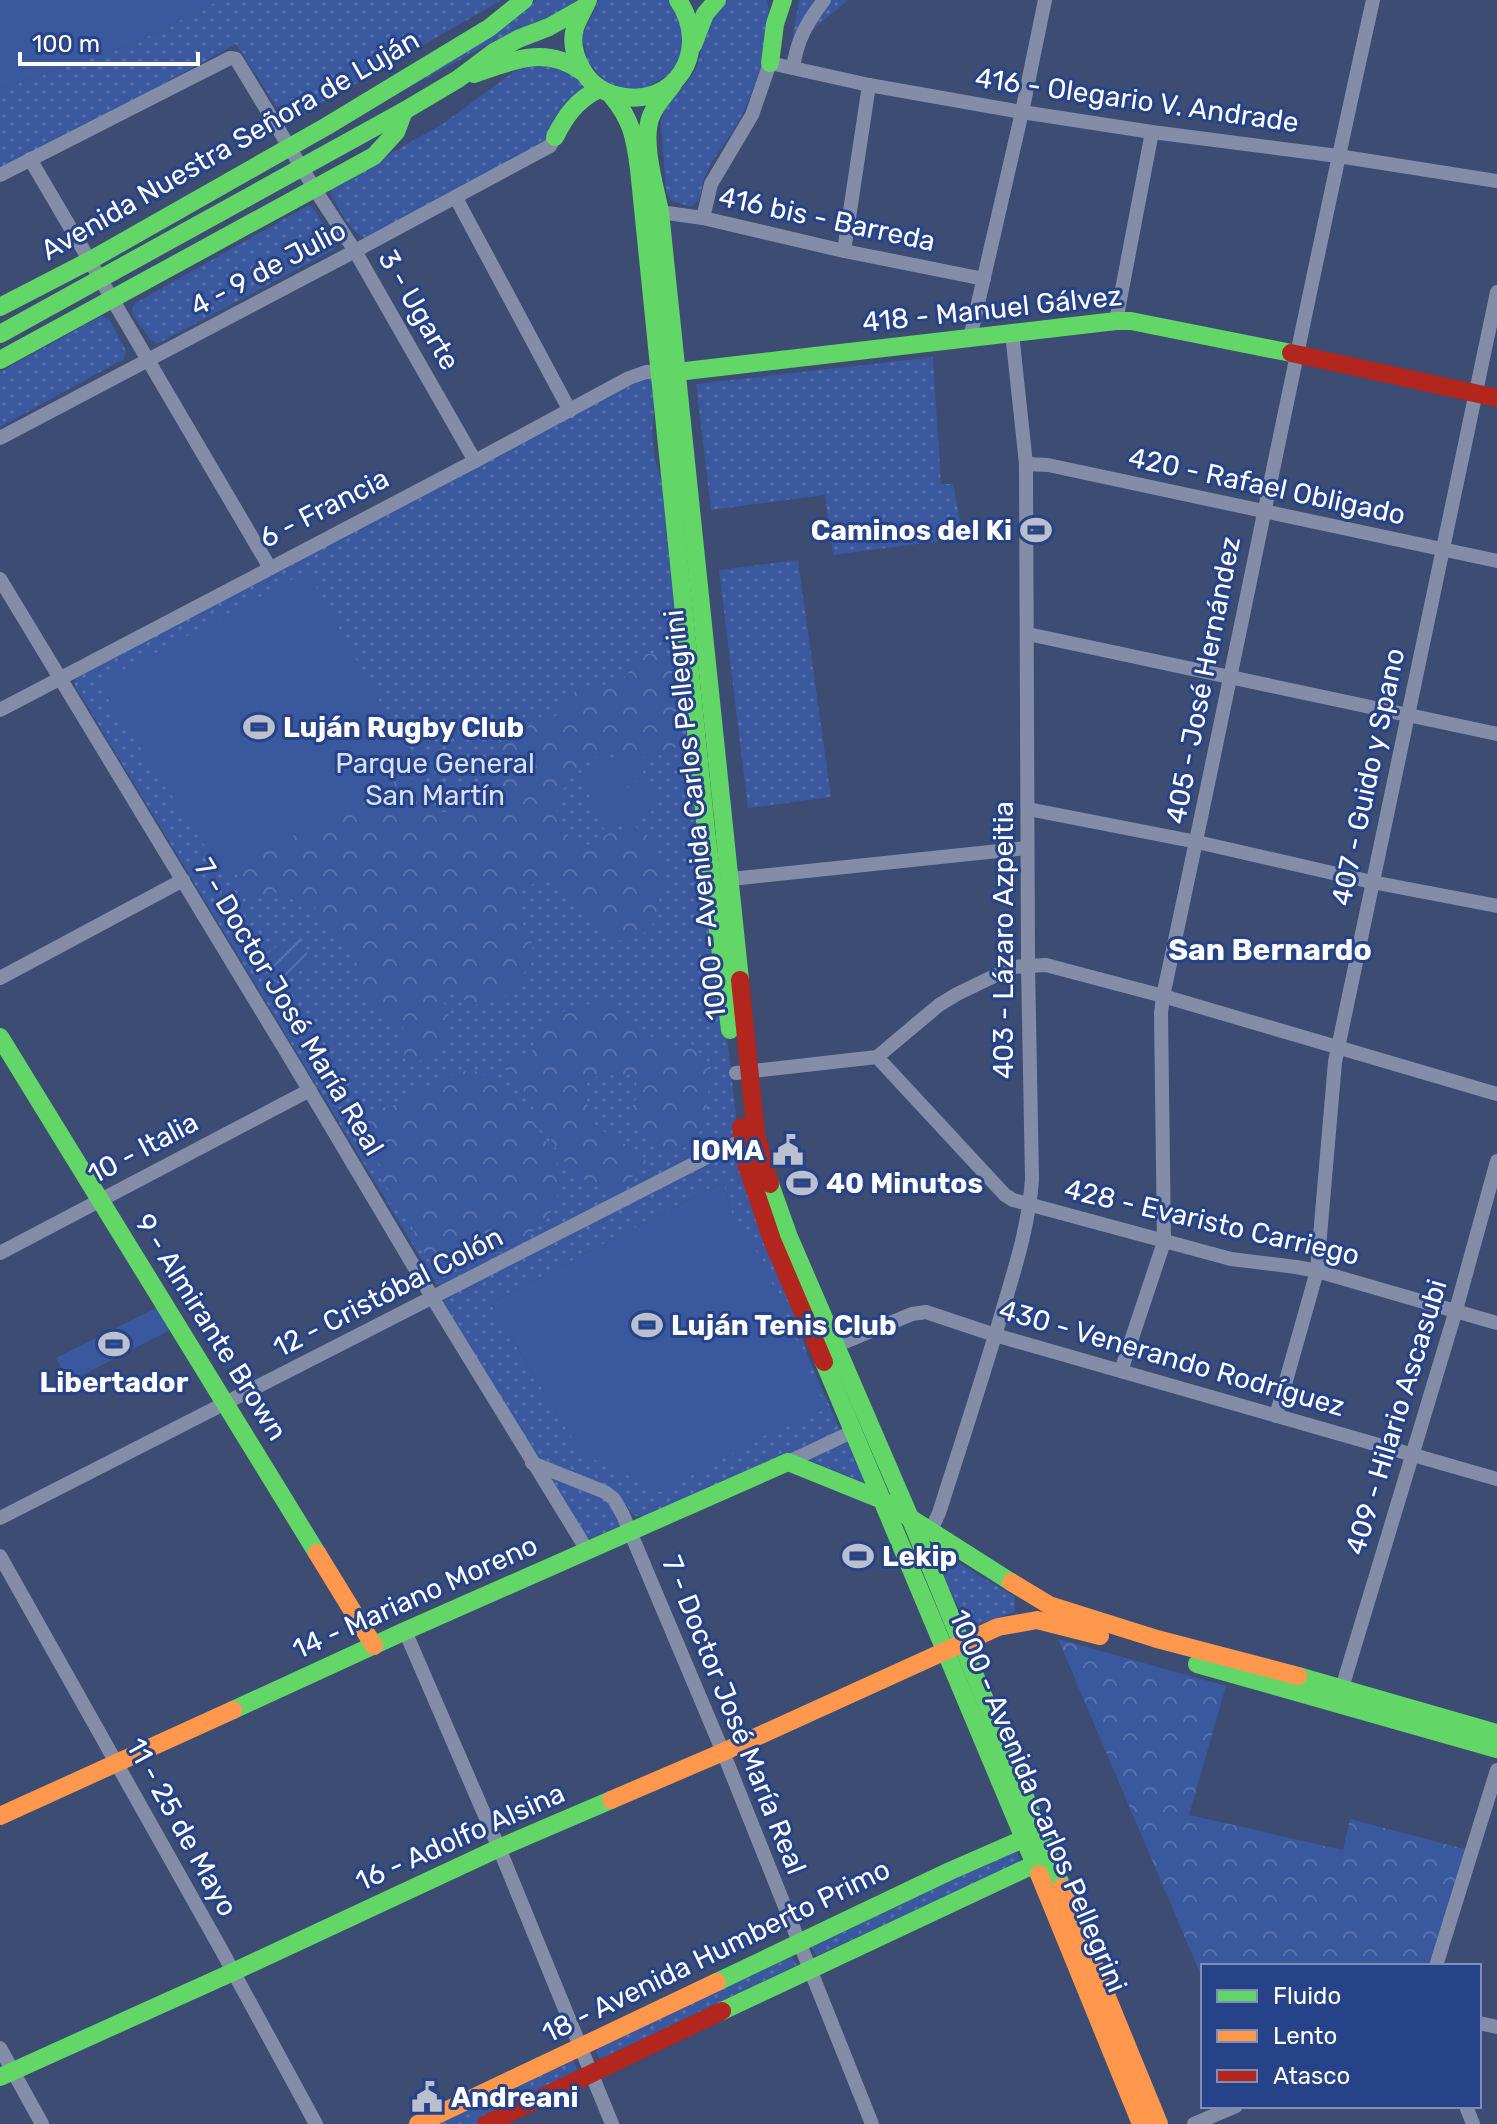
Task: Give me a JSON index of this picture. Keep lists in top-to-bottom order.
{
  "streets": {
    "main road": [
      "Avenida Nuestra Señora de Luján",
      "418 - Manuel Gálvez",
      "1000 - Avenida Carlos Pellegrini",
      "9 - Almirante Brown",
      "14 - Mariano Moreno",
      "16 - Adolfo Alsina",
      "18 - Avenida Humberto Primo"
    ],
    "street": [
      "416 - Olegario V. Andrade",
      "416 bis - Barreda",
      "4 - 9 de Julio",
      "3 - Ugarte",
      "420 - Rafael Obligado",
      "6 - Francia",
      "405 - José Hernández",
      "407 - Guido y Spano",
      "403 - Lázaro Azpeitia",
      "7 - Doctor José María Real",
      "10 - Italia",
      "428 - Evaristo Carriego",
      "12 - Cristóbal Colón",
      "430 - Venerando Rodríguez",
      "409 - Hilario Ascasubi",
      "11 - 25 de Mayo"
    ]
  },
  "crossings": [
    ["416 - Olegario V. Andrade", "405 - José Hernández"],
    ["Avenida Nuestra Señora de Luján", "3 - Ugarte"],
    ["Avenida Nuestra Señora de Luján", "1000 - Avenida Carlos Pellegrini"],
    ["416 bis - Barreda", "1000 - Avenida Carlos Pellegrini"],
    ["4 - 9 de Julio", "3 - Ugarte"],
    ["418 - Manuel Gálvez", "6 - Francia"],
    ["418 - Manuel Gálvez", "405 - José Hernández"],
    ["418 - Manuel Gálvez", "407 - Guido y Spano"],
    ["418 - Manuel Gálvez", "1000 - Avenida Carlos Pellegrini"],
    ["418 - Manuel Gálvez", "403 - Lázaro Azpeitia"],
    ["3 - Ugarte", "6 - Francia"],
    ["420 - Rafael Obligado", "405 - José Hernández"],
    ["420 - Rafael Obligado", "407 - Guido y Spano"],
    ["420 - Rafael Obligado", "403 - Lázaro Azpeitia"],
    ["6 - Francia", "1000 - Avenida Carlos Pellegrini"],
    ["6 - Francia", "7 - Doctor José María Real"],
    ["405 - José Hernández", "428 - Evaristo Carriego"],
    ["405 - José Hernández", "430 - Venerando Rodríguez"],
    ["407 - Guido y Spano", "428 - Evaristo Carriego"],
    ["407 - Guido y Spano", "430 - Venerando Rodríguez"],
    ["1000 - Avenida Carlos Pellegrini", "12 - Cristóbal Colón"],
    ["1000 - Avenida Carlos Pellegrini", "430 - Venerando Rodríguez"],
    ["1000 - Avenida Carlos Pellegrini", "14 - Mariano Moreno"],
    ["1000 - Avenida Carlos Pellegrini", "16 - Adolfo Alsina"],
    ["1000 - Avenida Carlos Pellegrini", "18 - Avenida Humberto Primo"],
    ["403 - Lázaro Azpeitia", "428 - Evaristo Carriego"],
    ["403 - Lázaro Azpeitia", "430 - Venerando Rodríguez"],
    ["7 - Doctor José María Real", "10 - Italia"],
    ["7 - Doctor José María Real", "12 - Cristóbal Colón"],
    ["7 - Doctor José María Real", "14 - Mariano Moreno"],
    ["7 - Doctor José María Real", "16 - Adolfo Alsina"],
    ["7 - Doctor José María Real", "18 - Avenida Humberto Primo"],
    ["10 - Italia", "9 - Almirante Brown"],
    ["428 - Evaristo Carriego", "409 - Hilario Ascasubi"],
    ["12 - Cristóbal Colón", "9 - Almirante Brown"],
    ["9 - Almirante Brown", "14 - Mariano Moreno"],
    ["430 - Venerando Rodríguez", "409 - Hilario Ascasubi"],
    ["14 - Mariano Moreno", "11 - 25 de Mayo"],
    ["11 - 25 de Mayo", "16 - Adolfo Alsina"]
  ],
  "districts": ["San Bernardo"],
  "parks": ["Parque General San Martín"],
  "places": {
    "sports": [
      "Caminos del Ki",
      "Luján Rugby Club",
      "40 Minutos",
      "Luján Tenis Club",
      "Libertador",
      "Lekip"
    ],
    "public building": ["IOMA", "Andreani"]
  },
  "legend": ["Fluido", "Lento", "Atasco"],
  "scale_bar": "100 m"
}
